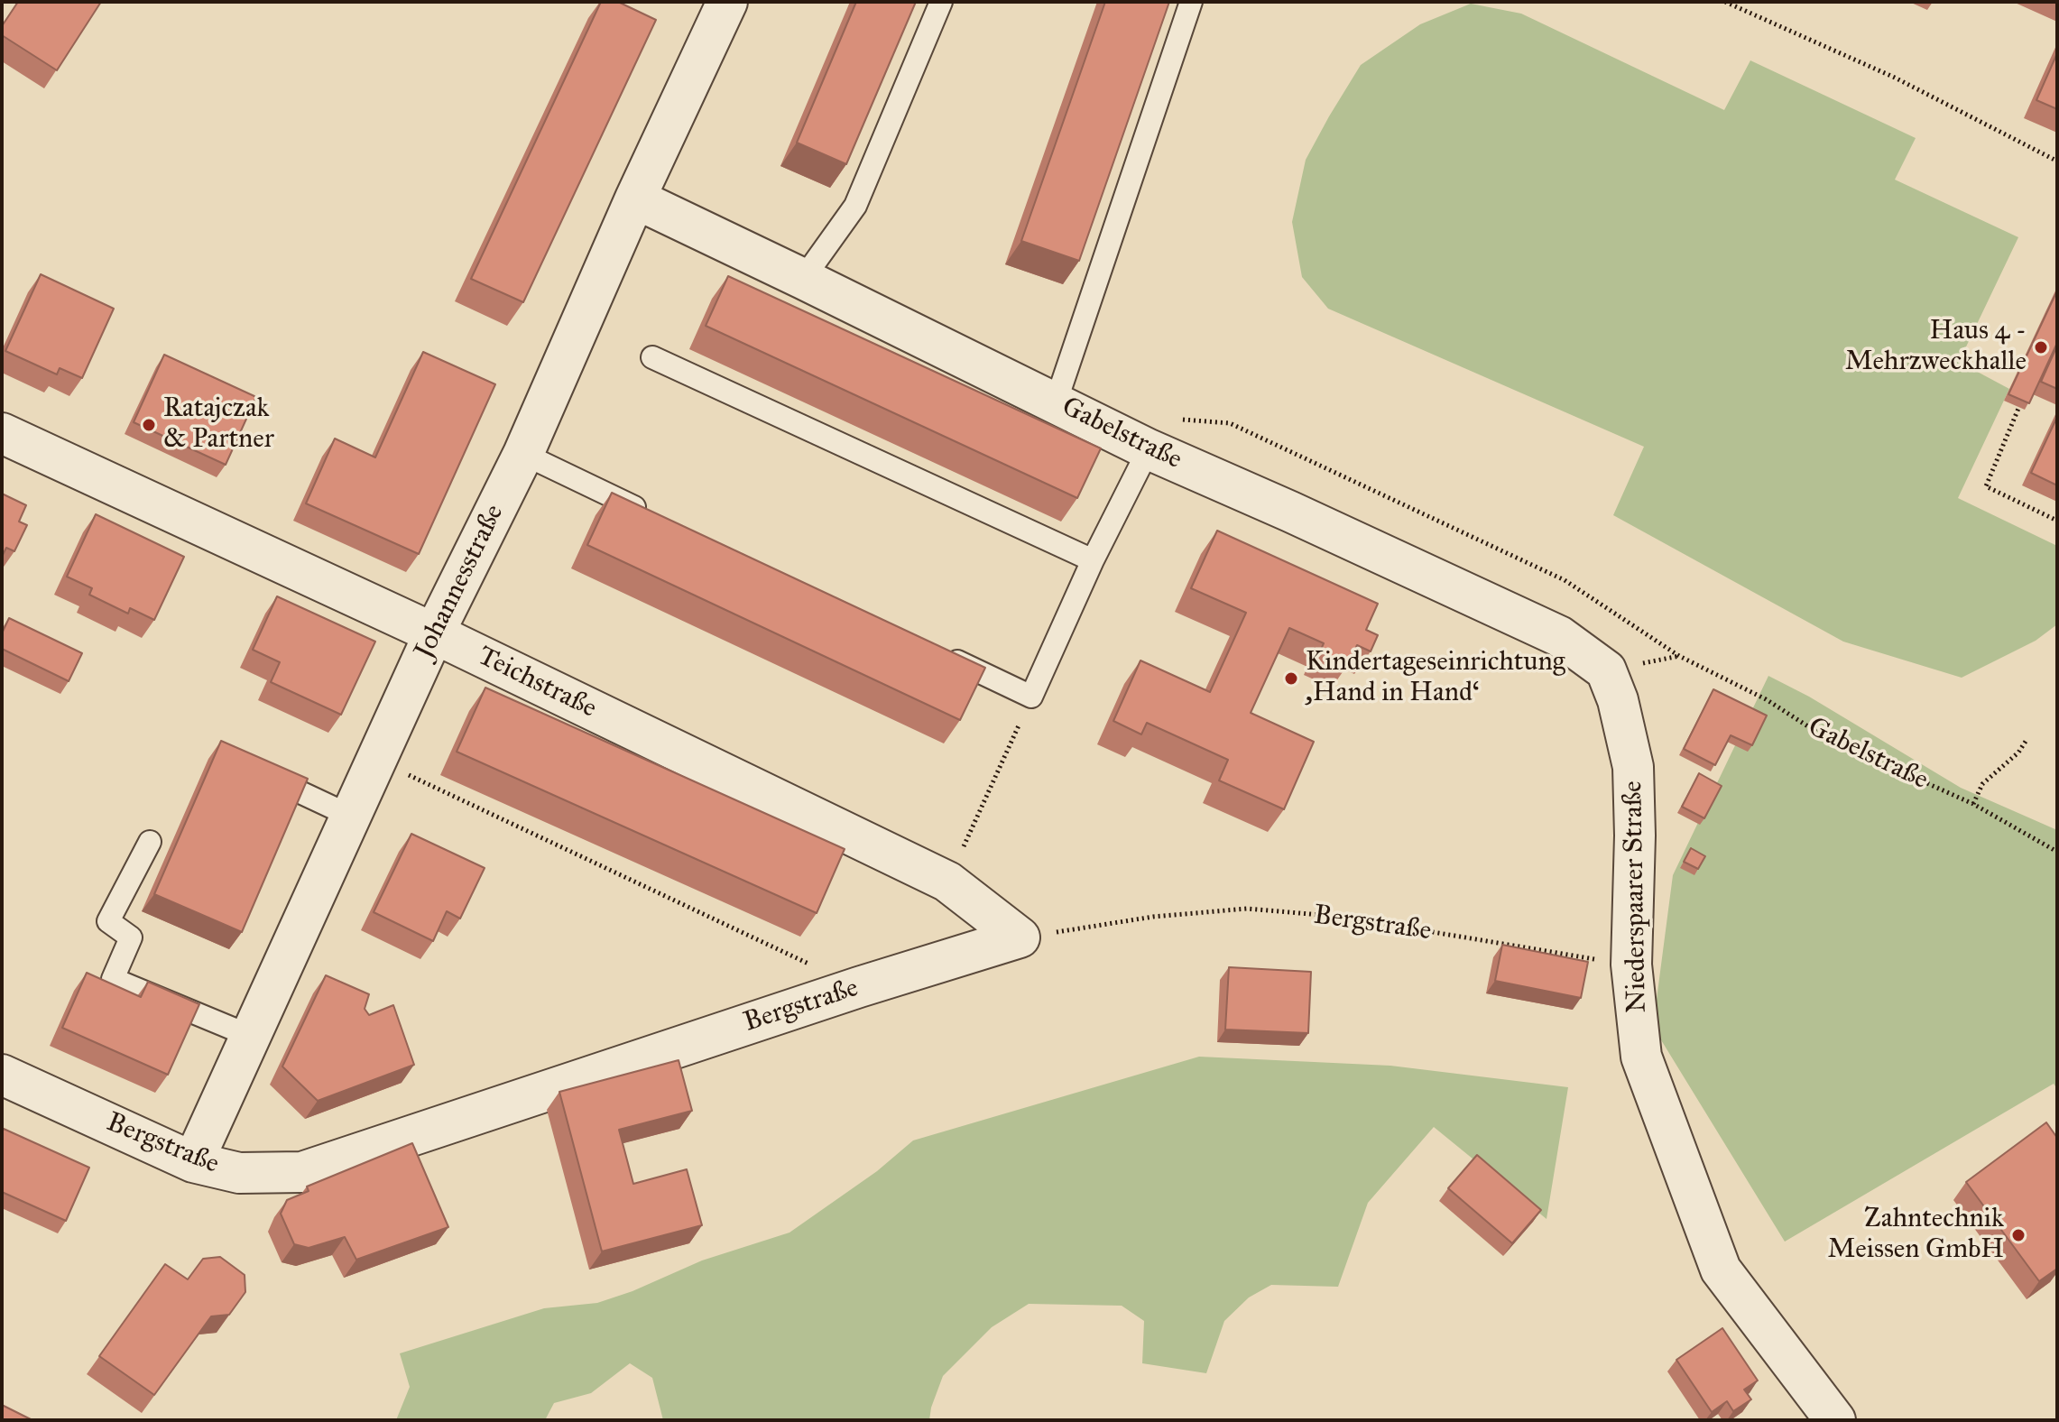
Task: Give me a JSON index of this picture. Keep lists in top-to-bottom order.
{
  "streets": {
    "street": [
      "Gabelstraße",
      "Johannesstraße",
      "Teichstraße",
      "Niederspaarer Straße",
      "Bergstraße"
    ]
  },
  "crossings": [
    ["Gabelstraße", "Johannesstraße"],
    ["Gabelstraße", "Niederspaarer Straße"],
    ["Johannesstraße", "Teichstraße"],
    ["Johannesstraße", "Bergstraße"],
    ["Teichstraße", "Bergstraße"],
    ["Niederspaarer Straße", "Bergstraße"]
  ],
  "places": [
    "Haus 4 - Mehrzweckhalle",
    "Ratajczak & Partner",
    "Kindertageseinrichtung ‚Hand in Hand‘",
    "Zahntechnik Meissen GmbH"
  ]
}
